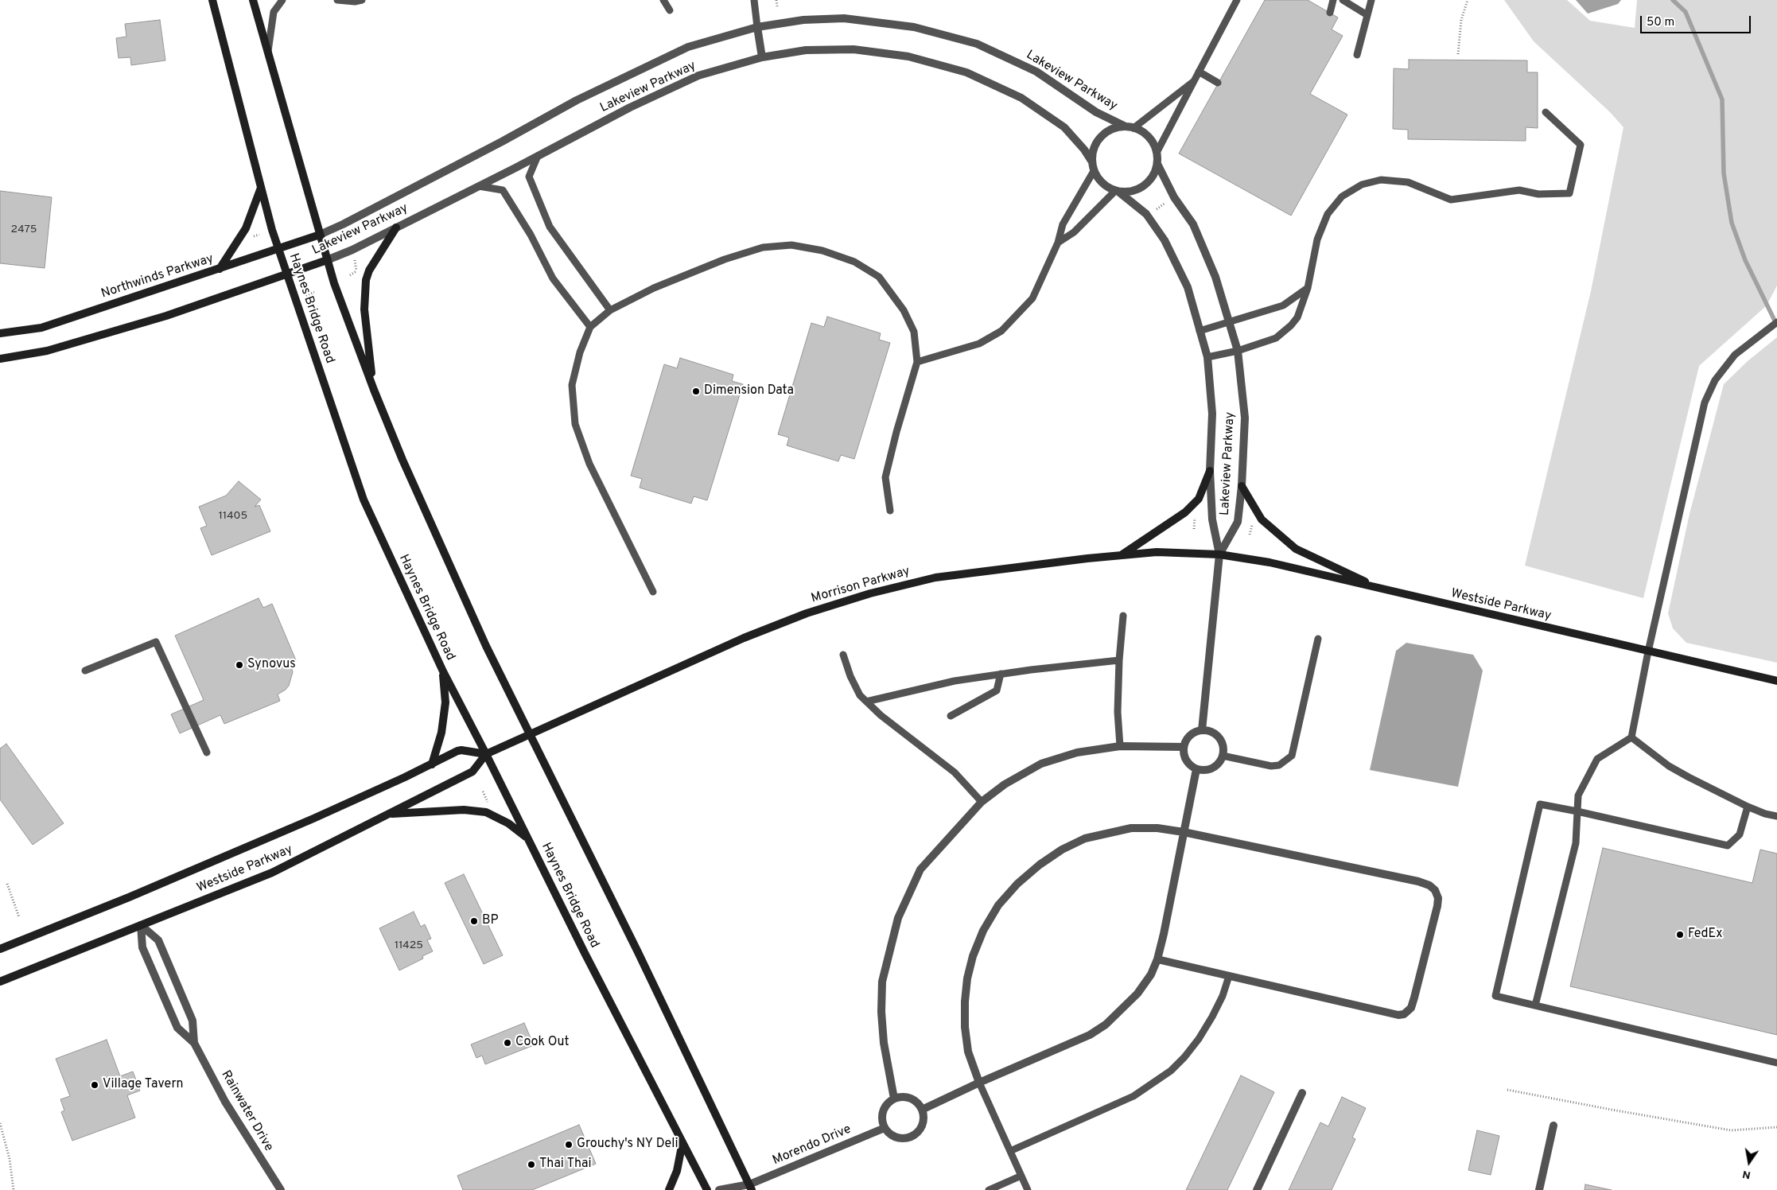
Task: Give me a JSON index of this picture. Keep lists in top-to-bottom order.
{
  "streets": {
    "main road": [
      "Lakeview Parkway",
      "Northwinds Parkway",
      "Haynes Bridge Road",
      "Morrison Parkway",
      "Westside Parkway"
    ],
    "street": ["Rainwater Drive", "Morendo Drive"]
  },
  "crossings": [
    ["Lakeview Parkway", "Northwinds Parkway"],
    ["Lakeview Parkway", "Haynes Bridge Road"],
    ["Lakeview Parkway", "Morrison Parkway"],
    ["Lakeview Parkway", "Westside Parkway"],
    ["Northwinds Parkway", "Haynes Bridge Road"],
    ["Haynes Bridge Road", "Westside Parkway"],
    ["Morrison Parkway", "Westside Parkway"],
    ["Westside Parkway", "Rainwater Drive"]
  ],
  "places": [
    "Dimension Data",
    "Synovus",
    "BP",
    "FedEx",
    "Cook Out",
    "Village Tavern",
    "Grouchy's NY Deli",
    "Thai Thai"
  ],
  "house_numbers": ["2475", "11405", "11425"],
  "scale_bar": "50 m",
  "north": "bottom"
}
